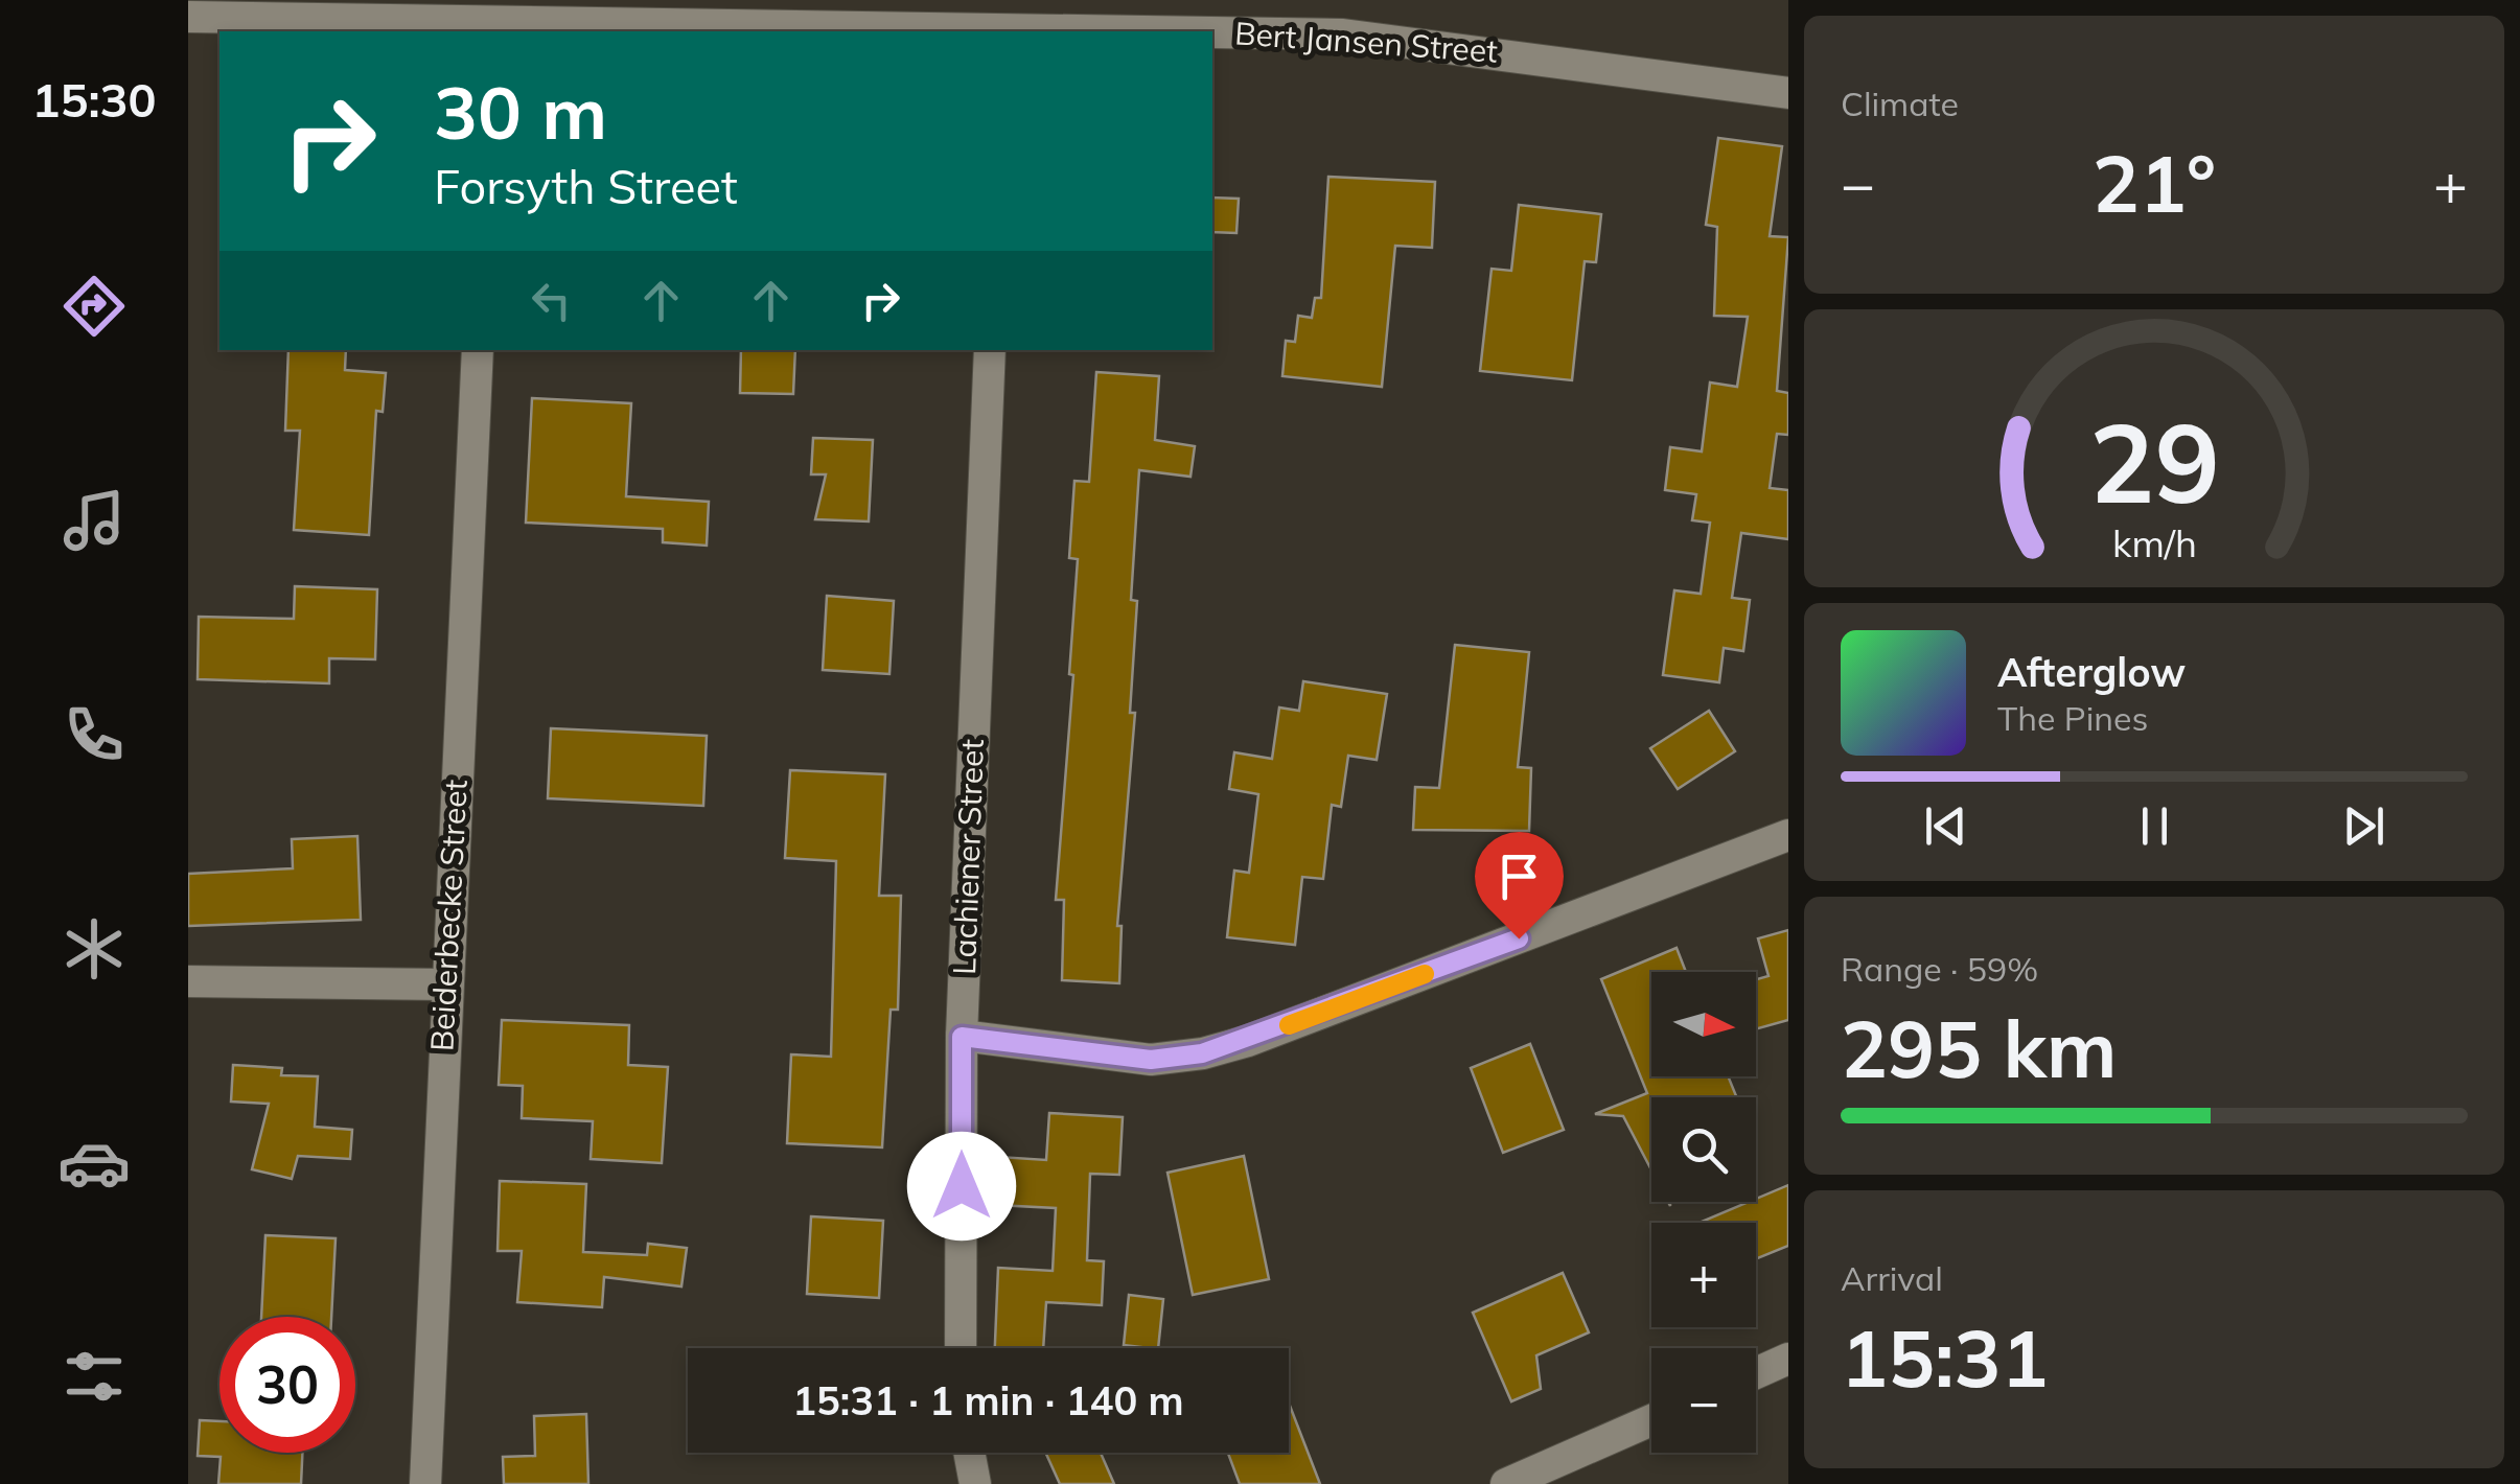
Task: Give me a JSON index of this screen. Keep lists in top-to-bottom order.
{
  "streets": {
    "street": ["Bert Jansen Street", "Lachiener Street", "Beiderbecke Street"]
  },
  "north": "right",
  "page": {
    "tabs": "15:30",
    "tile": [
      "Climate",
      ["Range · 59%", "295 km"],
      ["Arrival", "15:31"]
    ],
    "turn": ["30 m", "Forsyth Street"],
    "heat": ["−", "21°", "+"],
    "song": ["Afterglow", "The Pines"],
    "map_buttons": ["+", "−"],
    "limit": "30",
    "trip": "15:31 · 1 min · 140 m",
    "gauge": ["29", "km/h"]
  }
}
